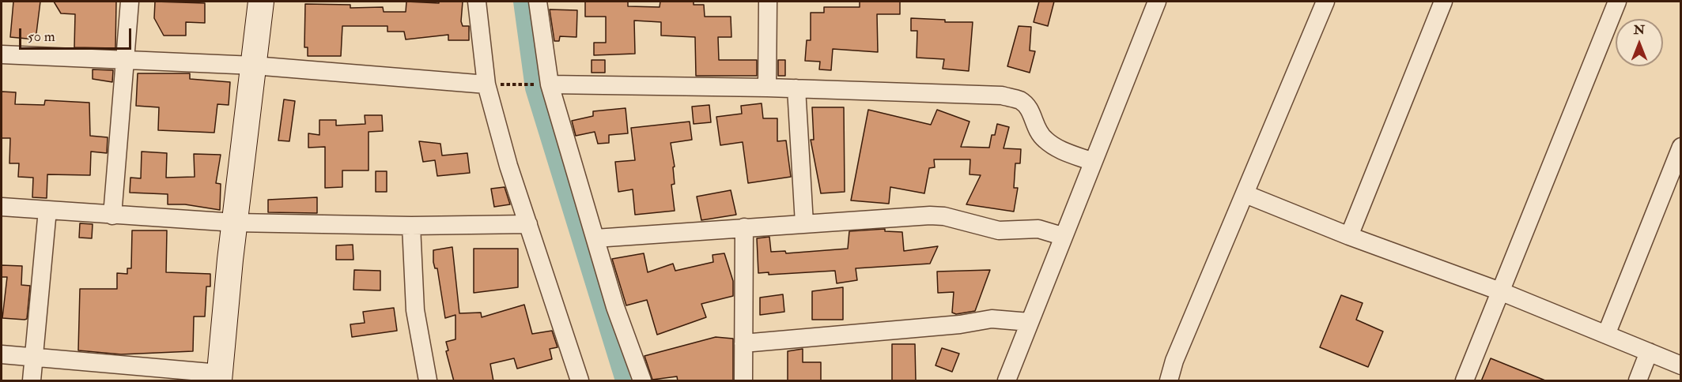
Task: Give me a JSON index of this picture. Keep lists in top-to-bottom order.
{
  "scale_bar": "50 m",
  "north": "top"
}
